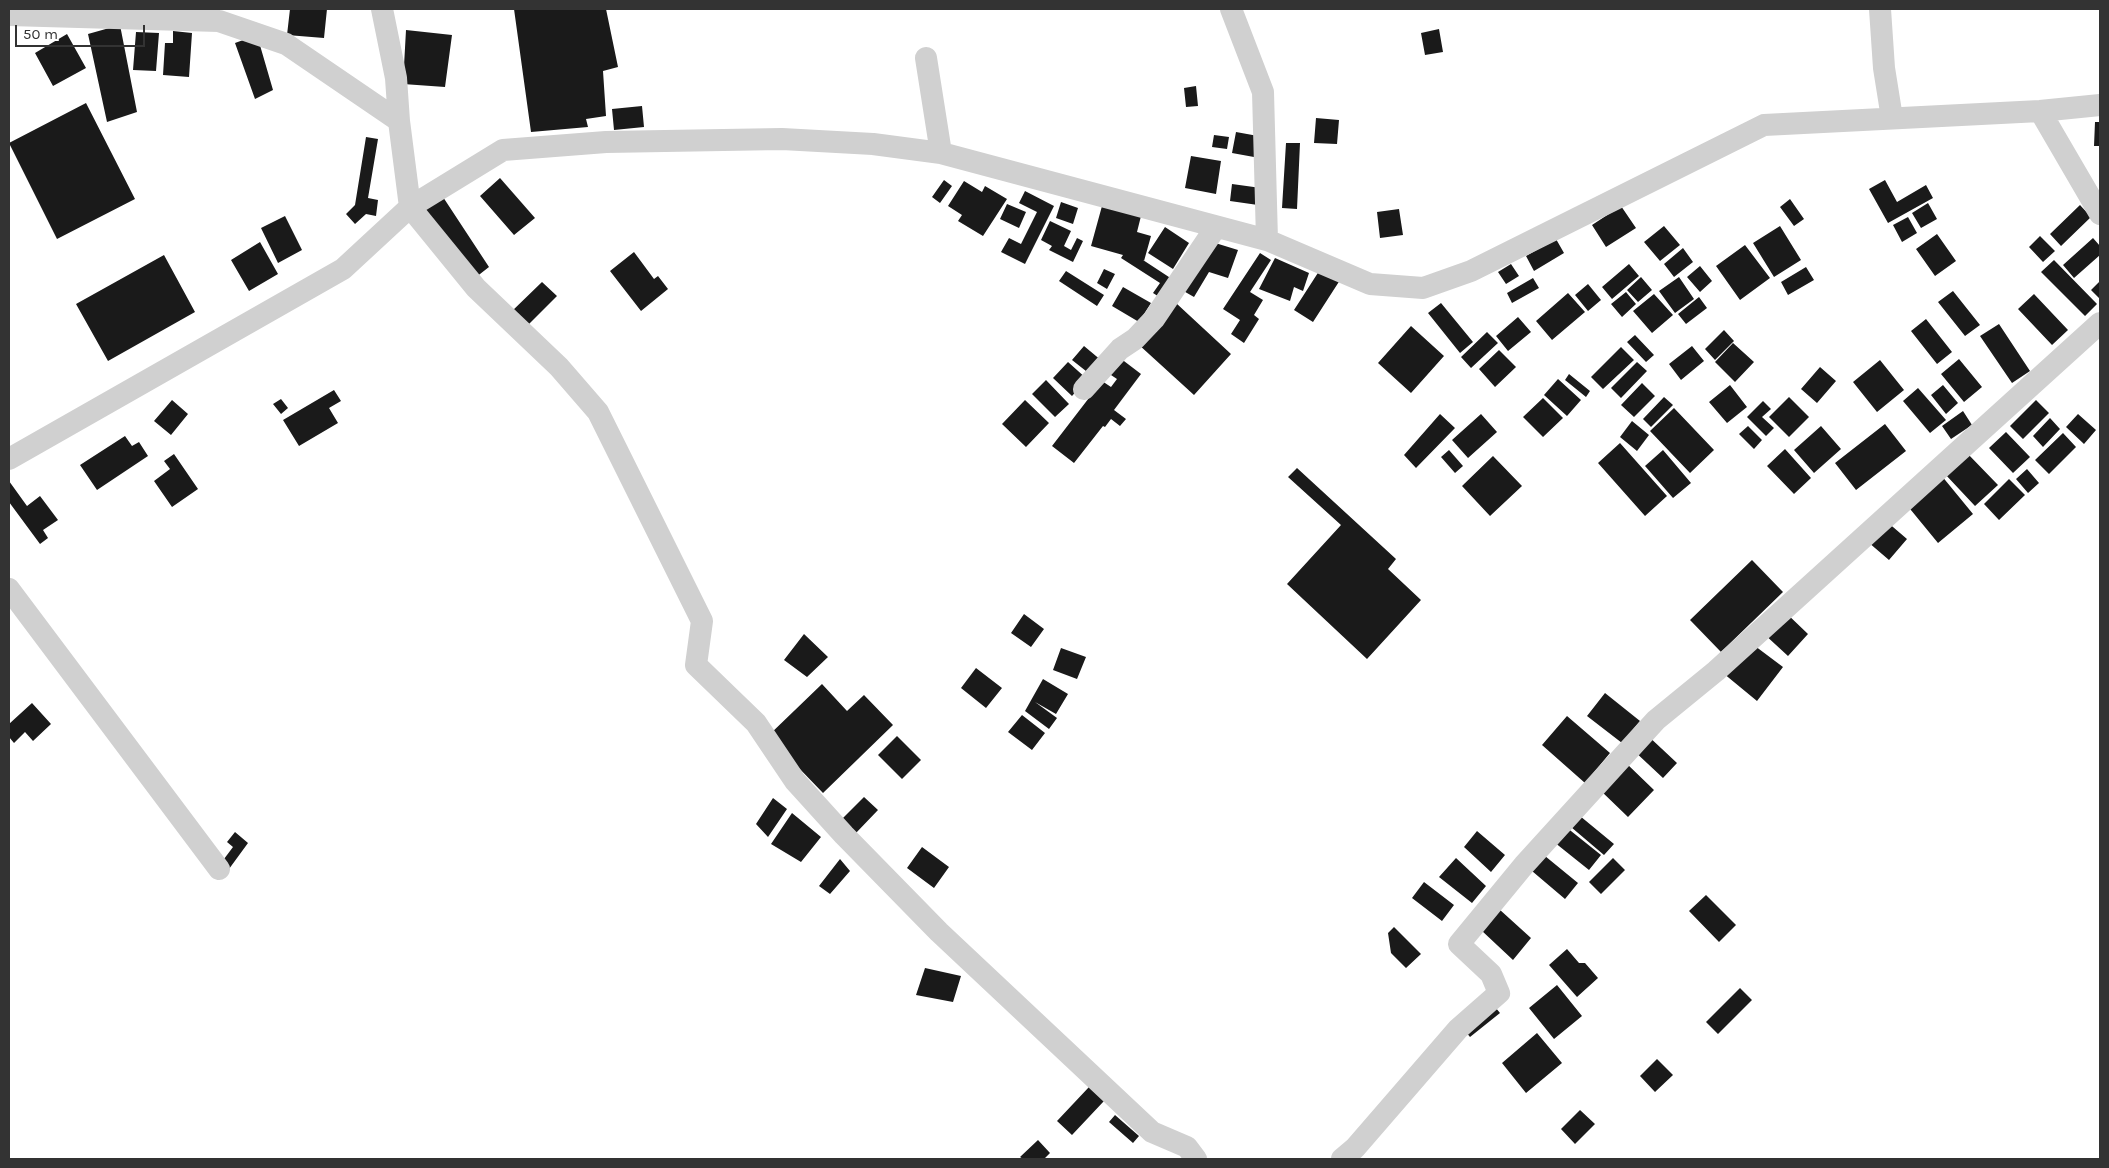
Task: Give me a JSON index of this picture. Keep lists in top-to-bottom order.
{
  "scale_bar": "50 m"
}
